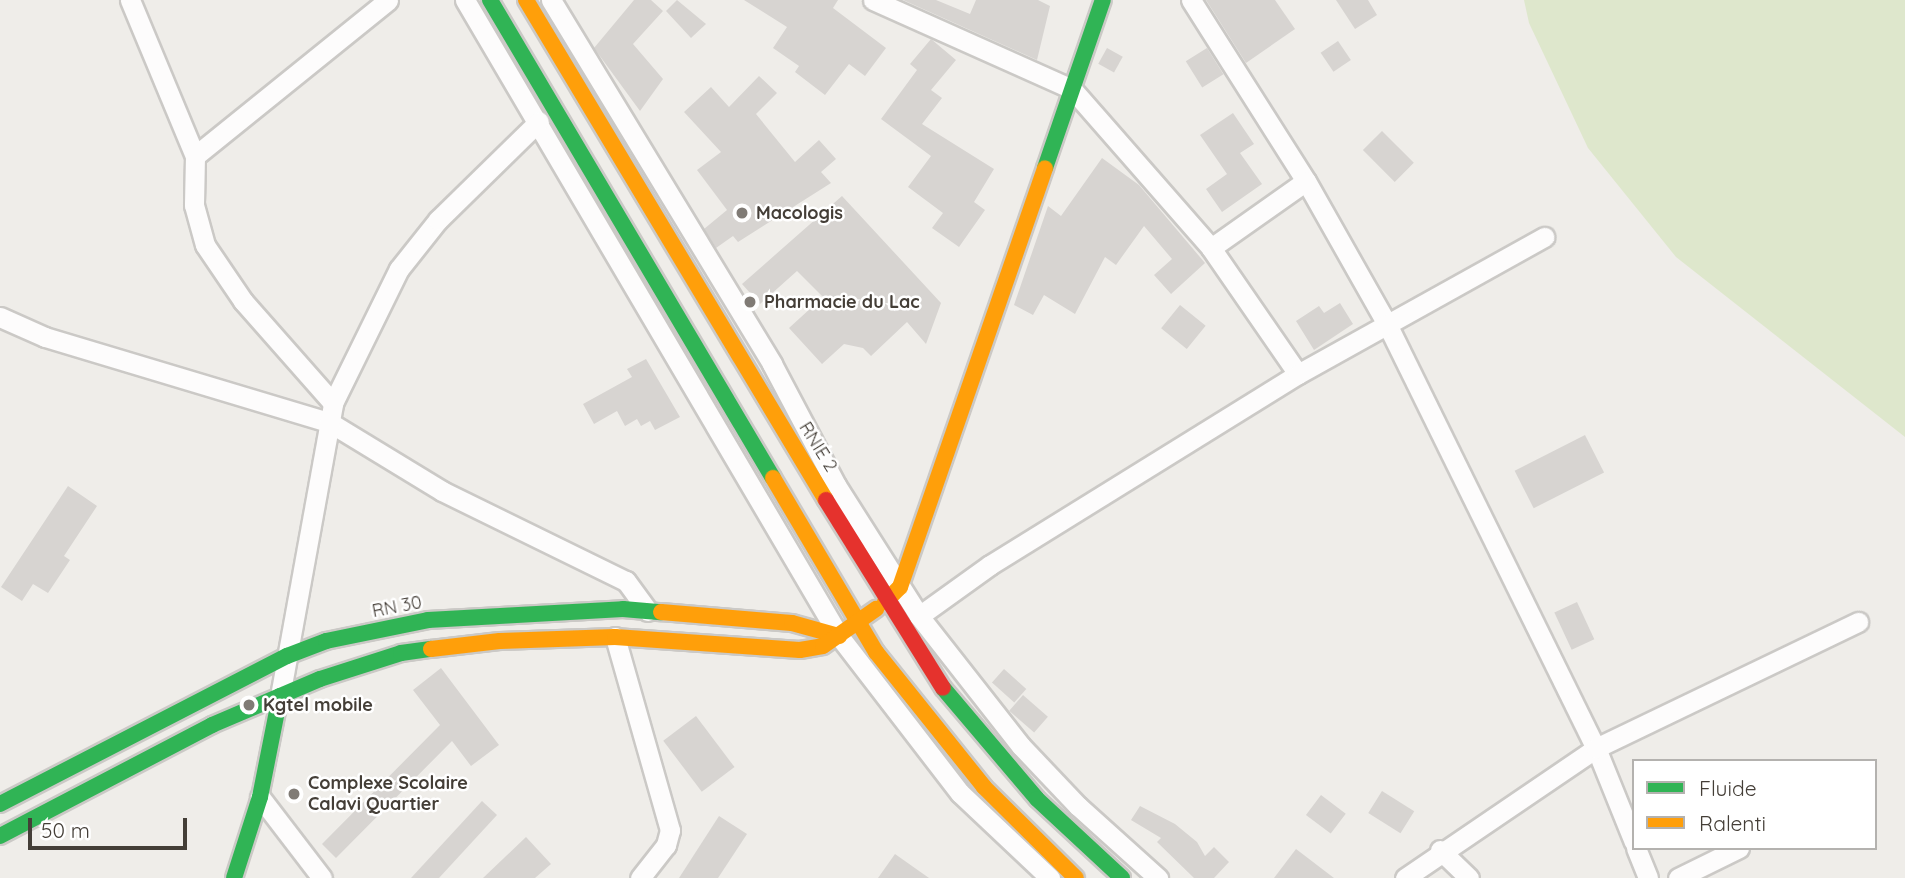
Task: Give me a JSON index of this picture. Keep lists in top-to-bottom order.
{
  "streets": {
    "main road": ["RNIE 2", "RN 30"]
  },
  "places": [
    "Macologis",
    "Pharmacie du Lac",
    "Kgtel mobile",
    "Complexe Scolaire Calavi Quartier"
  ],
  "legend": ["Fluide", "Ralenti"],
  "scale_bar": "50 m"
}
